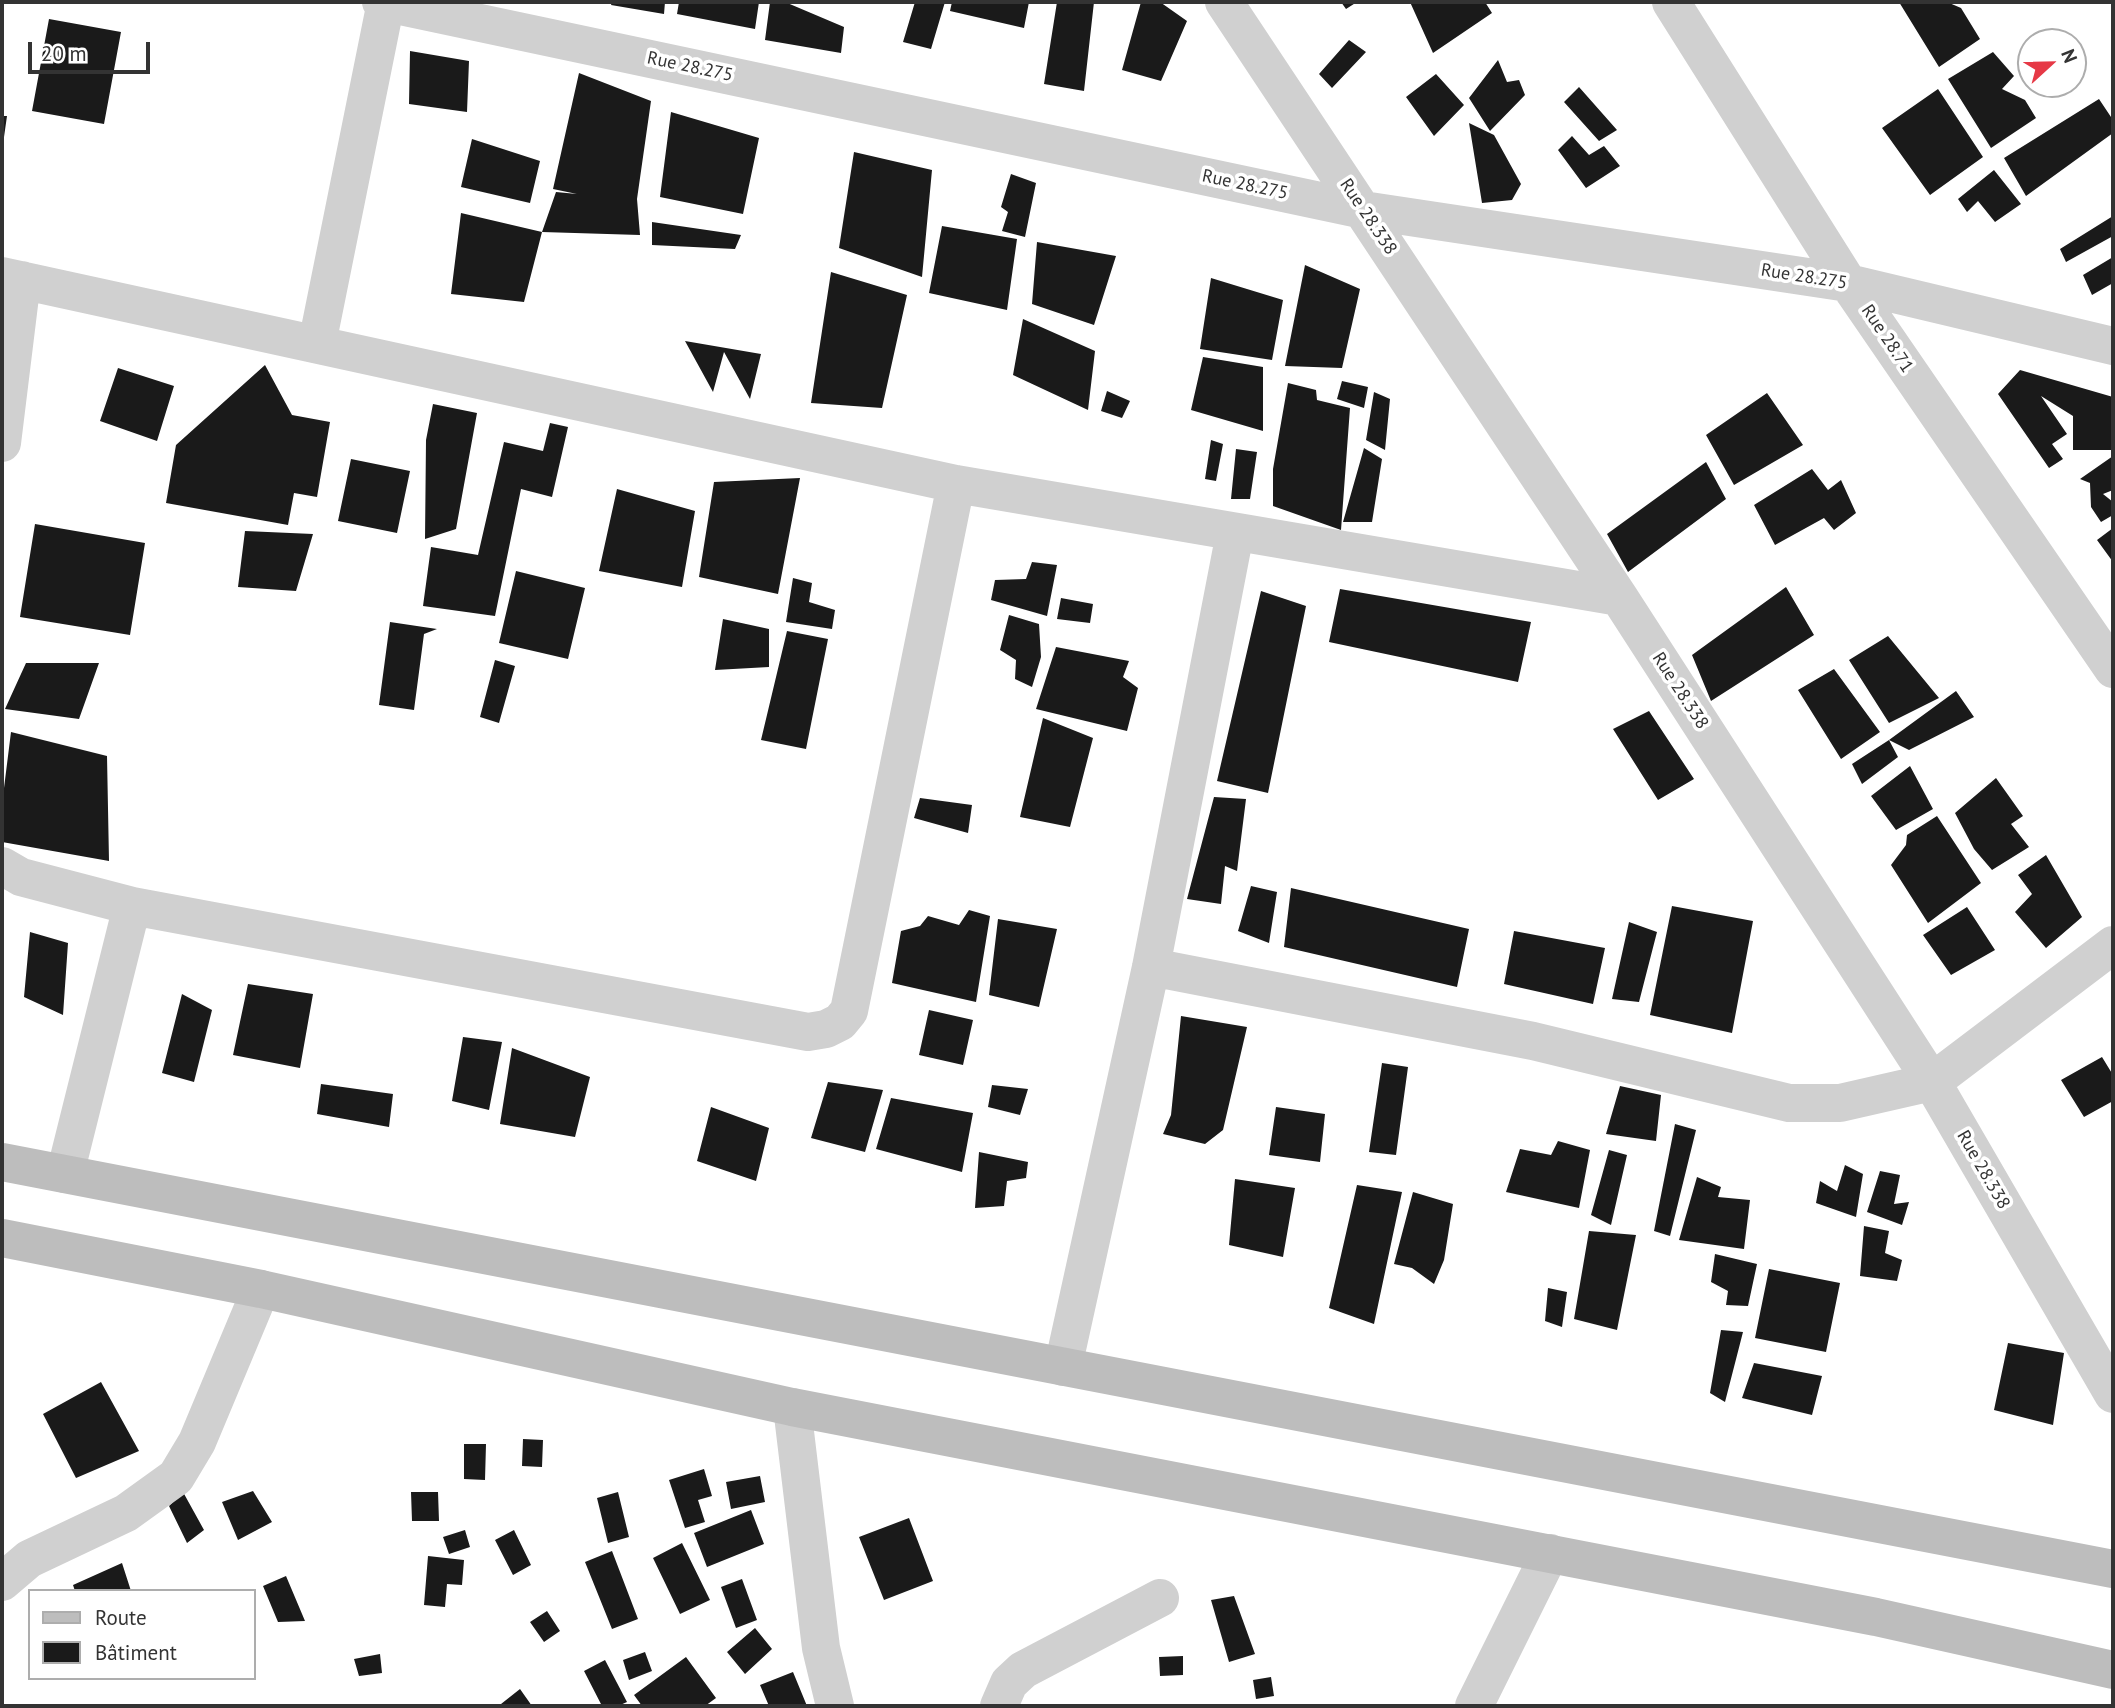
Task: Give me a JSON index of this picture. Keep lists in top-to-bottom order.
{
  "streets": {
    "street": ["Rue 28.275", "Rue 28.338", "Rue 28.71"]
  },
  "crossings": [
    ["Rue 28.275", "Rue 28.338"],
    ["Rue 28.275", "Rue 28.71"]
  ],
  "legend": ["Route", "Bâtiment"],
  "scale_bar": "20 m",
  "north": "right"
}
